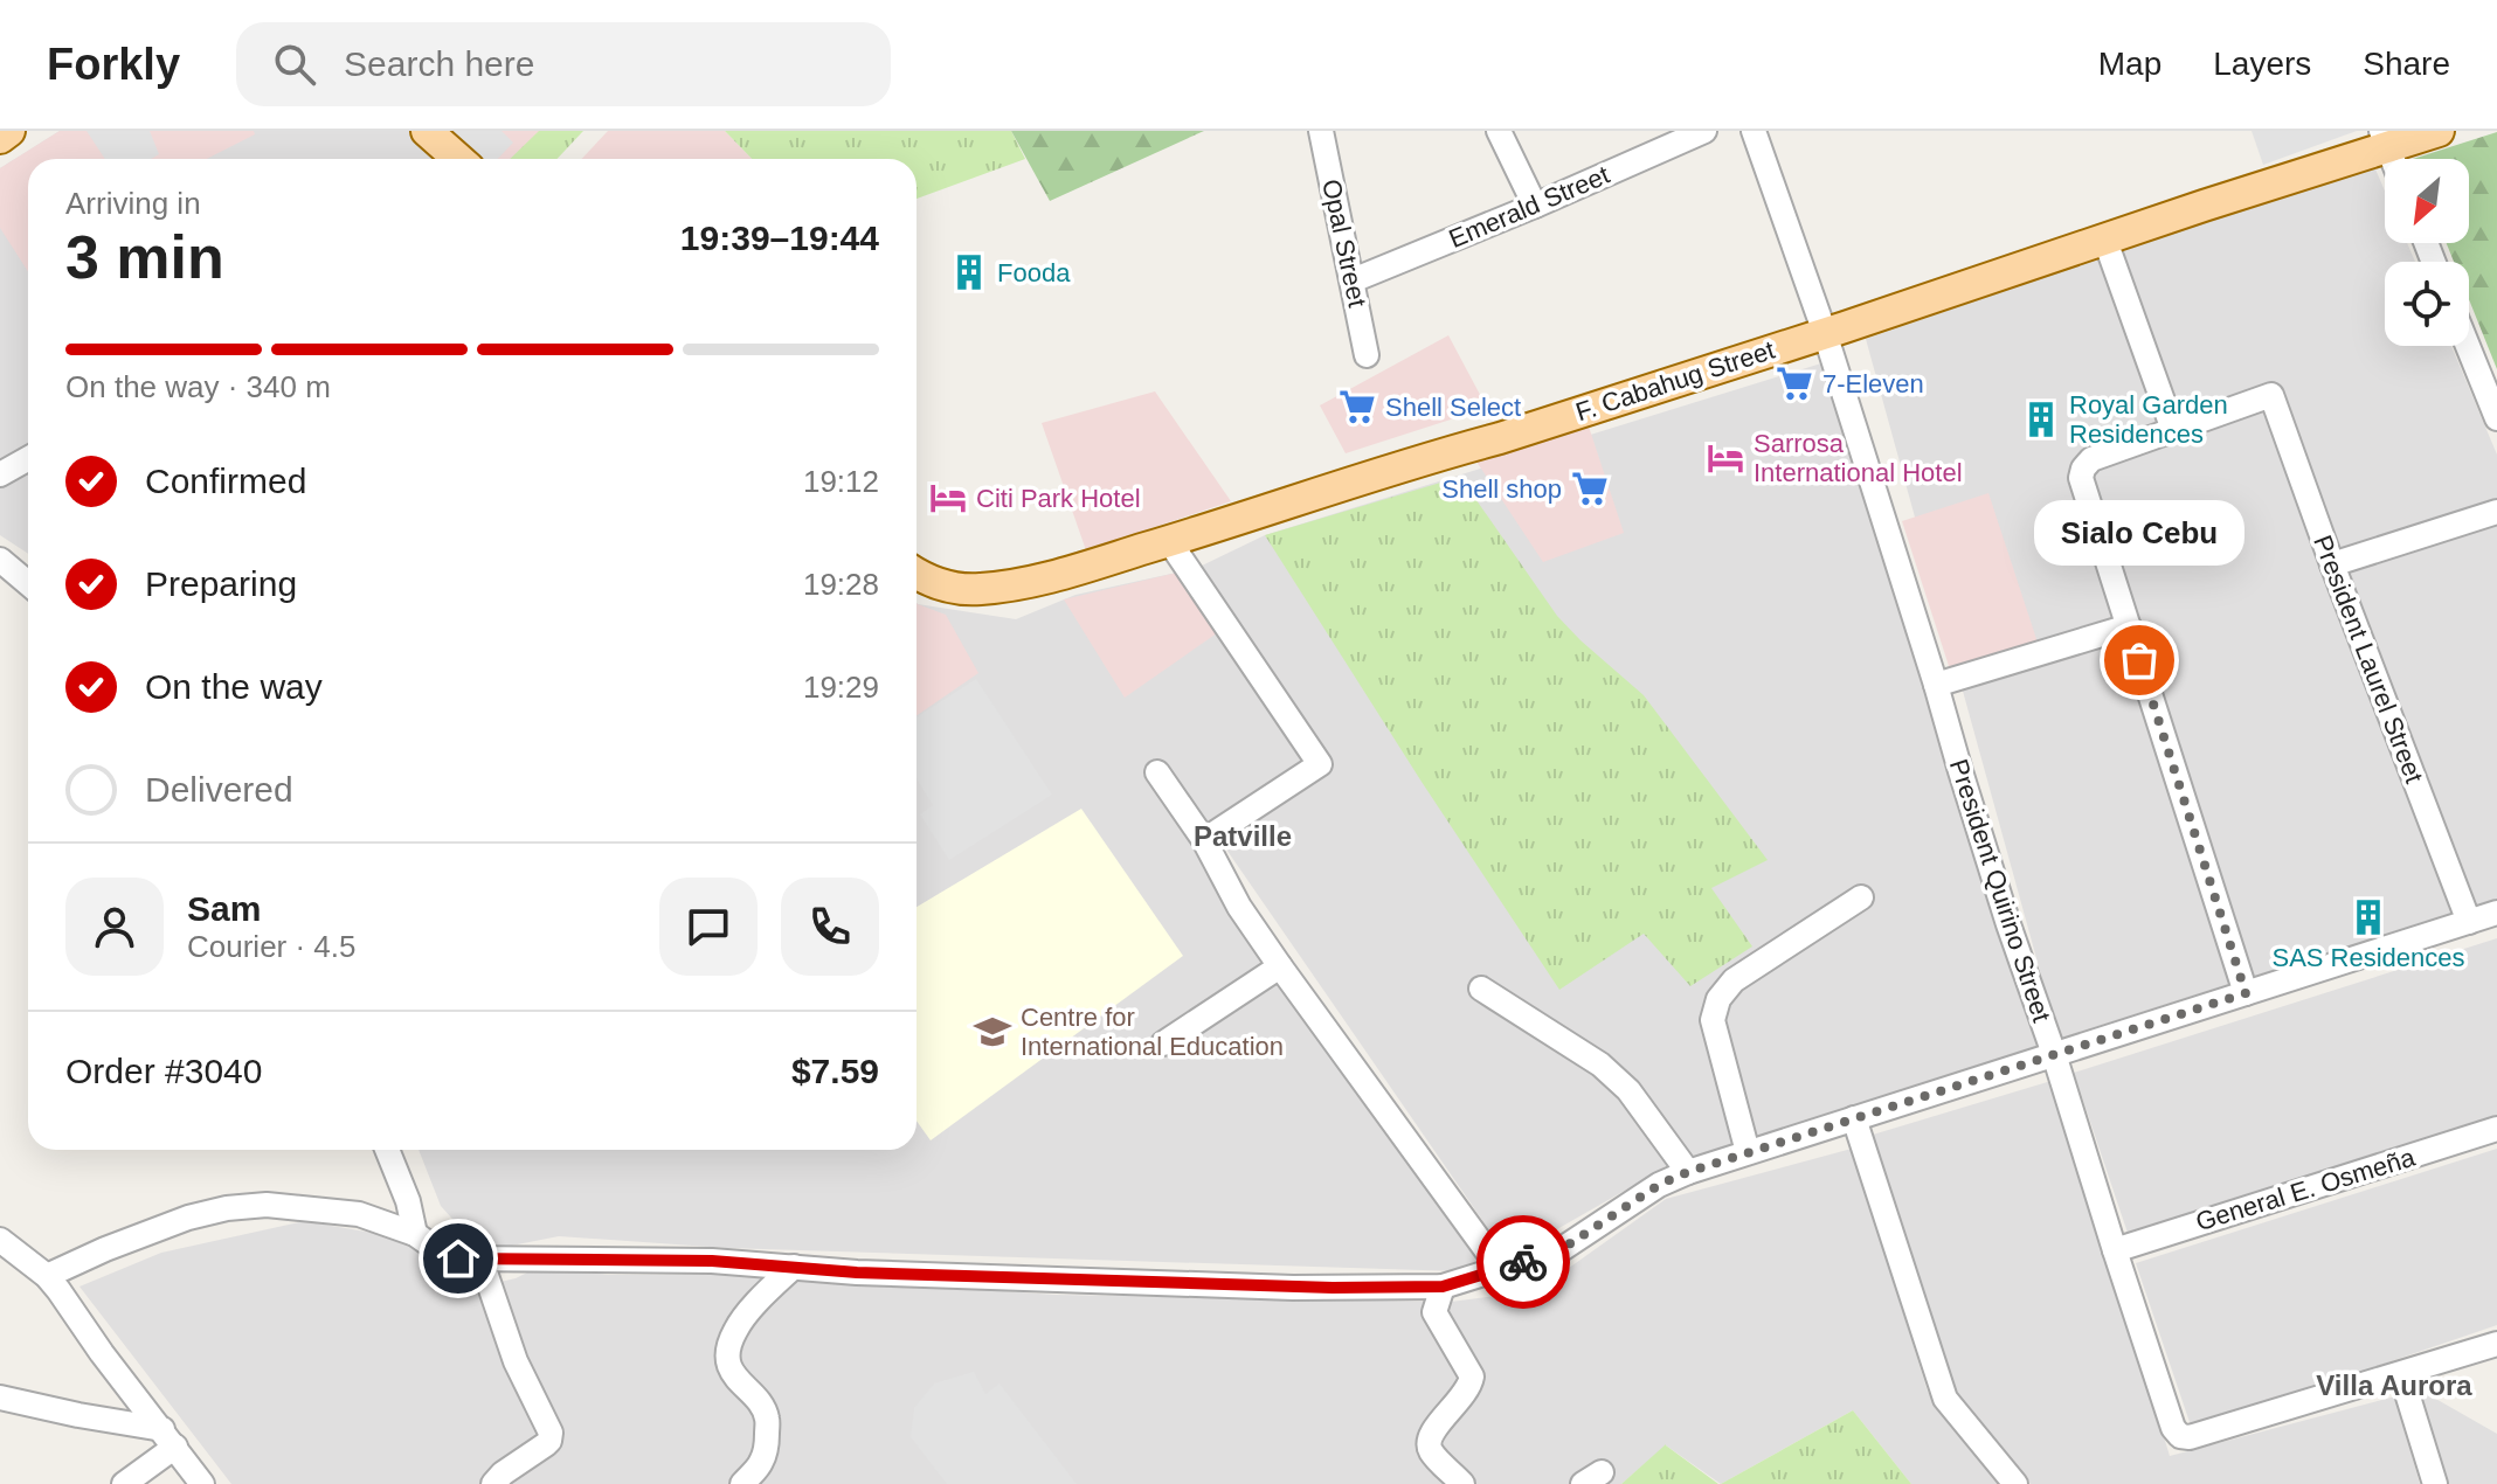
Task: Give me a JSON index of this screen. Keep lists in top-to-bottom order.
{
  "streets": {
    "main road": ["F. Cabahug Street"],
    "street": [
      "Emerald Street",
      "Opal Street",
      "President Laurel Street",
      "President Quirino Street",
      "General E. Osmeña"
    ]
  },
  "crossings": [
    ["Emerald Street", "Opal Street"],
    ["F. Cabahug Street", "President Quirino Street"],
    ["President Quirino Street", "General E. Osmeña"]
  ],
  "districts": ["Patville", "Villa Aurora"],
  "places": {
    "building": ["Fooda", "Royal Garden Residences", "SAS Residences"],
    "supermarket": ["7-Eleven", "Shell Select", "Shell shop"],
    "hotel": ["Sarrosa International Hotel", "Citi Park Hotel"],
    "other": ["Sialo Cebu"],
    "school or university": ["Centre for International Education"]
  },
  "north": "bottom left",
  "page": {
    "header": "Forkly",
    "search": "Search here",
    "nav": ["Map", "Layers", "Share"],
    "heading": ["3 min", "Arriving in", "19:39–19:44"],
    "panel": [
      "Sam",
      "Courier · 4.5",
      "Order #3040",
      "$7.59"
    ],
    "bar": "On the way · 340 m",
    "list": [
      ["Confirmed", "19:12"],
      ["Preparing", "19:28"],
      ["On the way", "19:29"],
      "Delivered"
    ],
    "bubble": "Sialo Cebu"
  }
}
